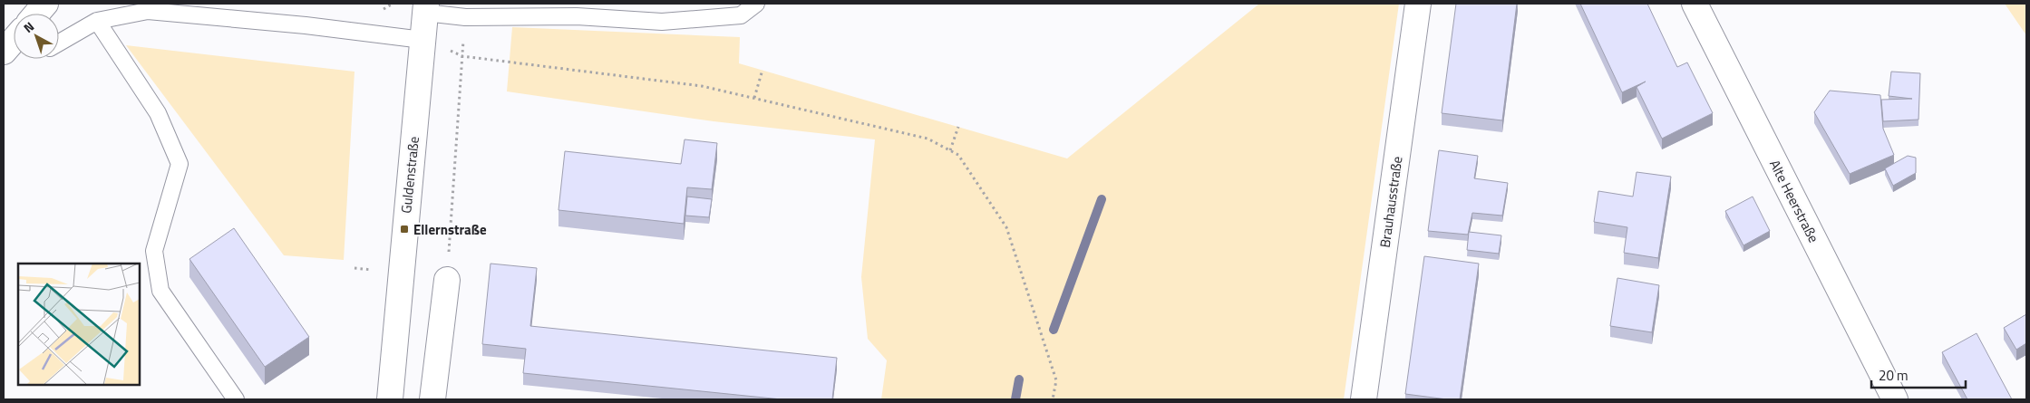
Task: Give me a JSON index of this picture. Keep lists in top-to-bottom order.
{
  "streets": {
    "street": ["Guldenstraße", "Alte Heerstraße", "Brauhausstraße"]
  },
  "places": {
    "transit": ["Ellernstraße"]
  },
  "scale_bar": "20 m",
  "north": "top left"
}
